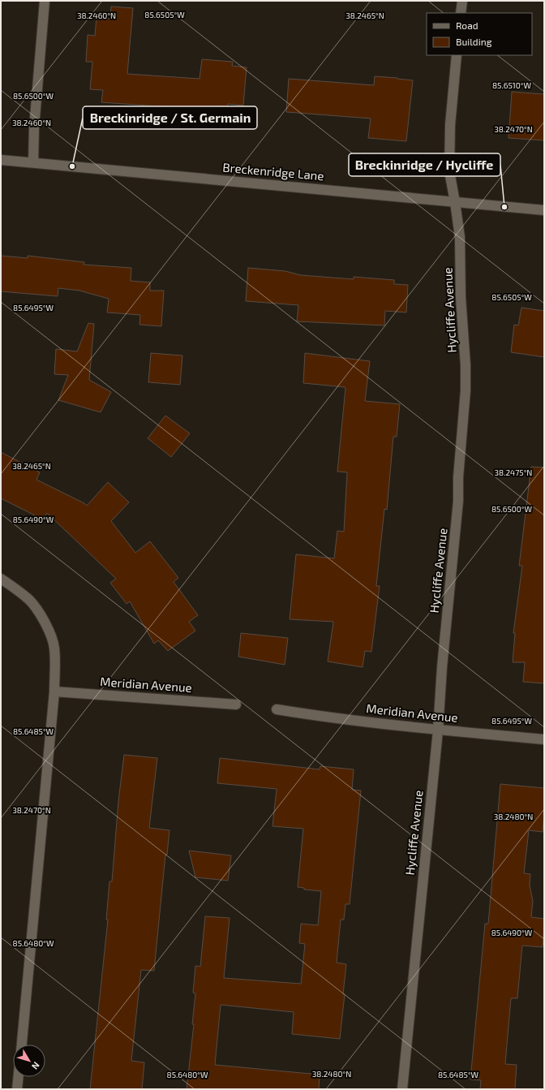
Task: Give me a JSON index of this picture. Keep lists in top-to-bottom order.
{
  "streets": {
    "street": ["Breckenridge Lane", "Hycliffe Avenue", "Meridian Avenue"]
  },
  "crossings": [
    ["Breckenridge Lane", "Hycliffe Avenue"],
    ["Hycliffe Avenue", "Meridian Avenue"]
  ],
  "places": ["Breckinridge / St. Germain", "Breckinridge / Hycliffe"],
  "legend": ["Road", "Building"],
  "north": "bottom right",
  "coordinates": [
    "85.6505°W",
    "38.2460°N",
    "38.2465°N",
    "85.6510°W",
    "85.6500°W",
    "38.2470°N",
    "85.6495°W",
    "38.2475°N",
    "85.6490°W",
    "85.6485°W",
    "38.2480°N",
    "85.6480°W"
  ]
}
